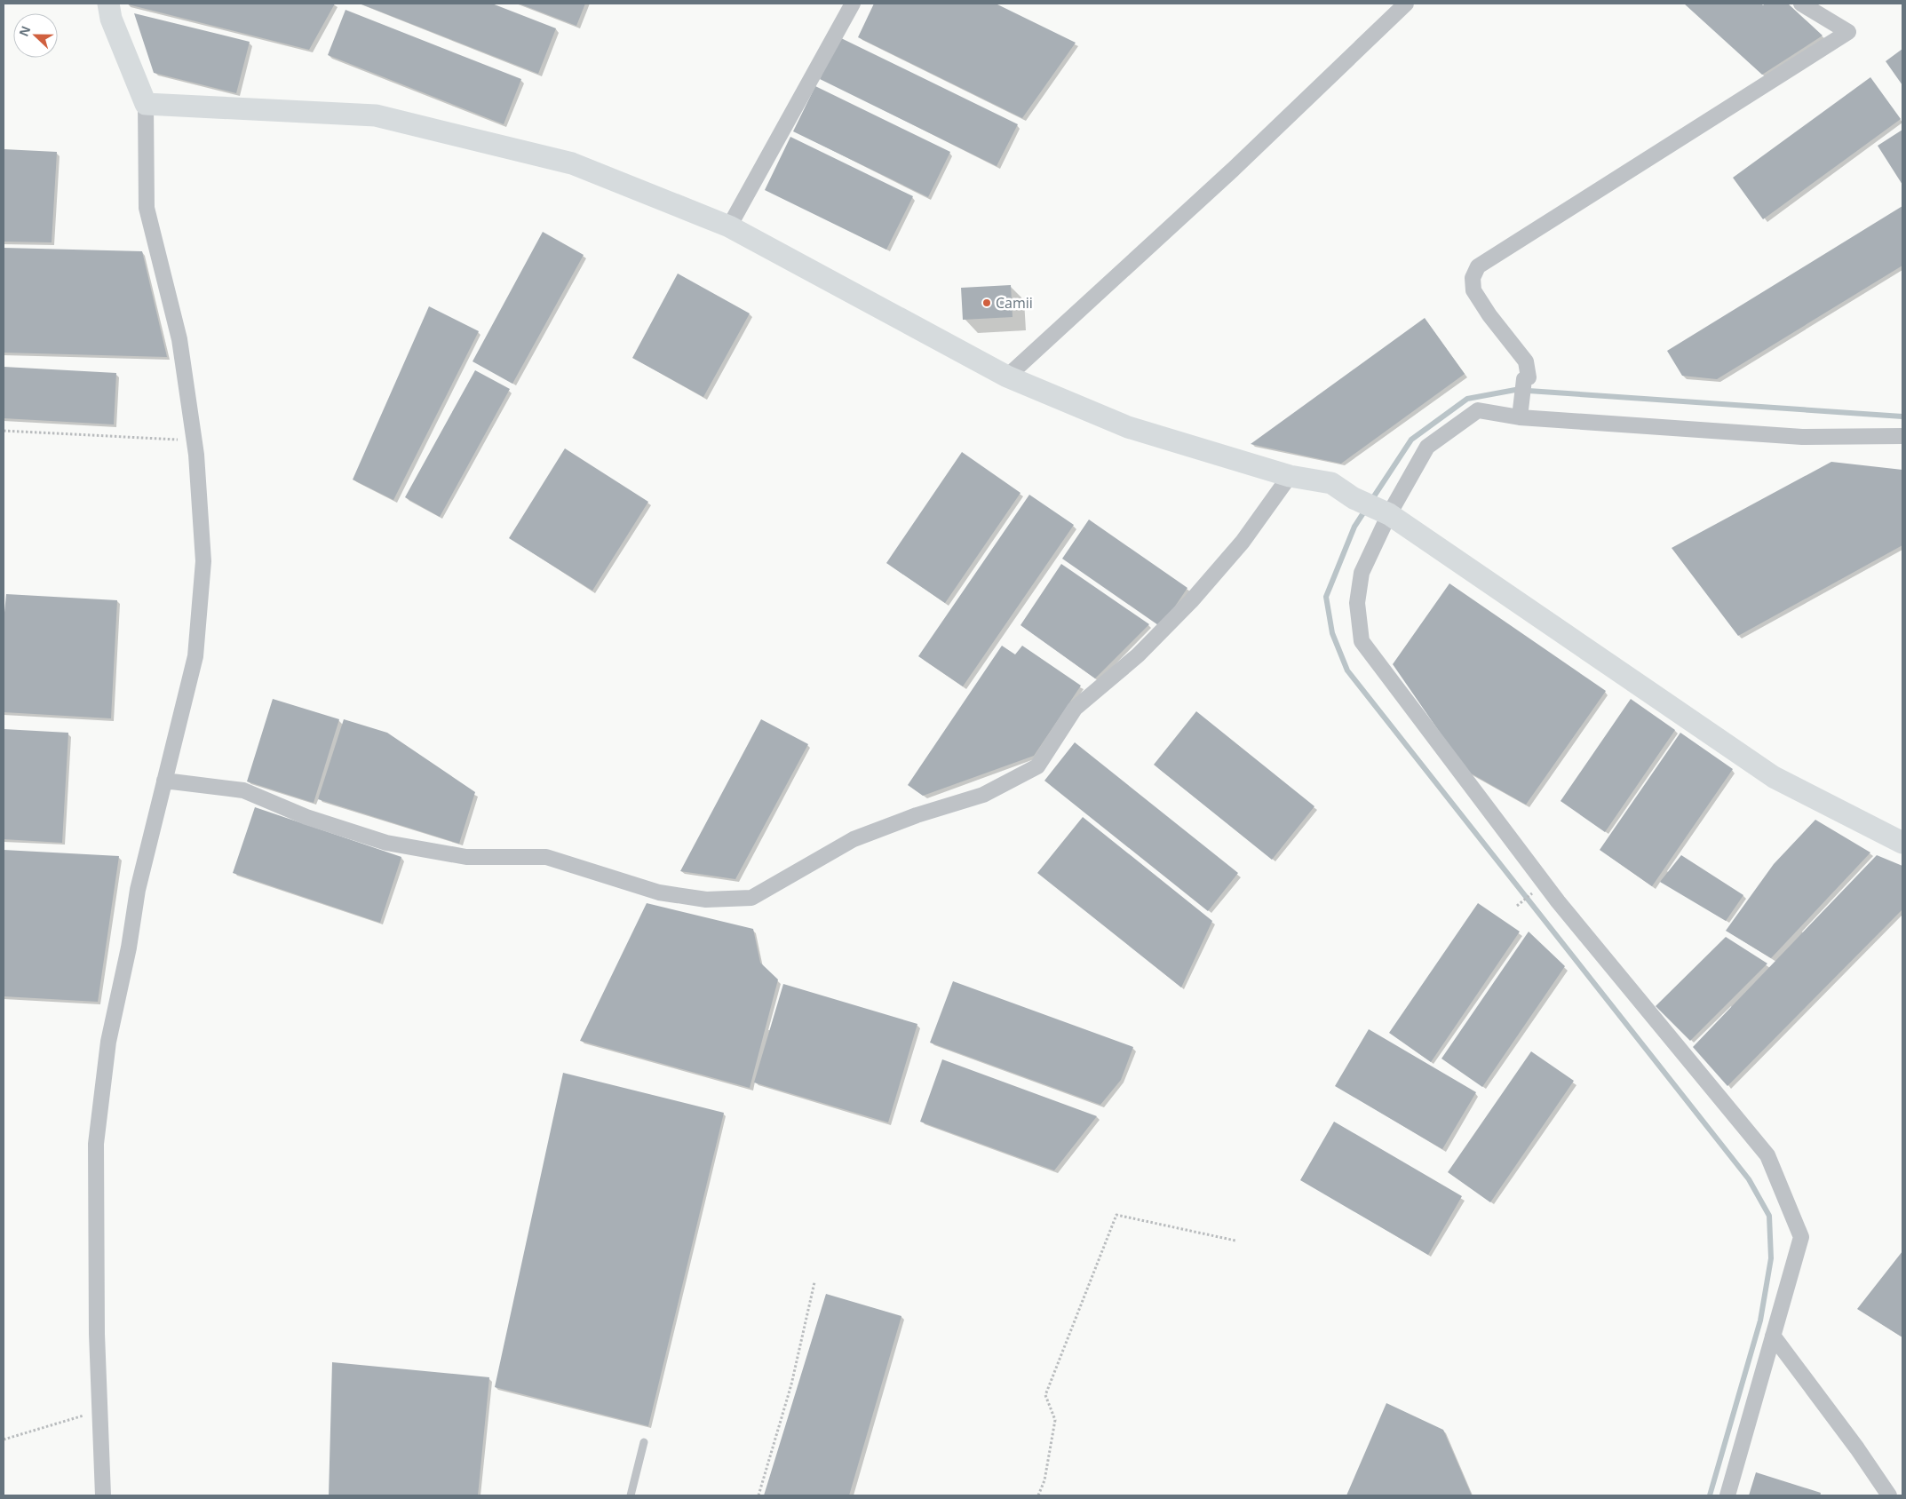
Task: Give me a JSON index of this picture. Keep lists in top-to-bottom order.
{
  "places": ["Camii"],
  "north": "left"
}
